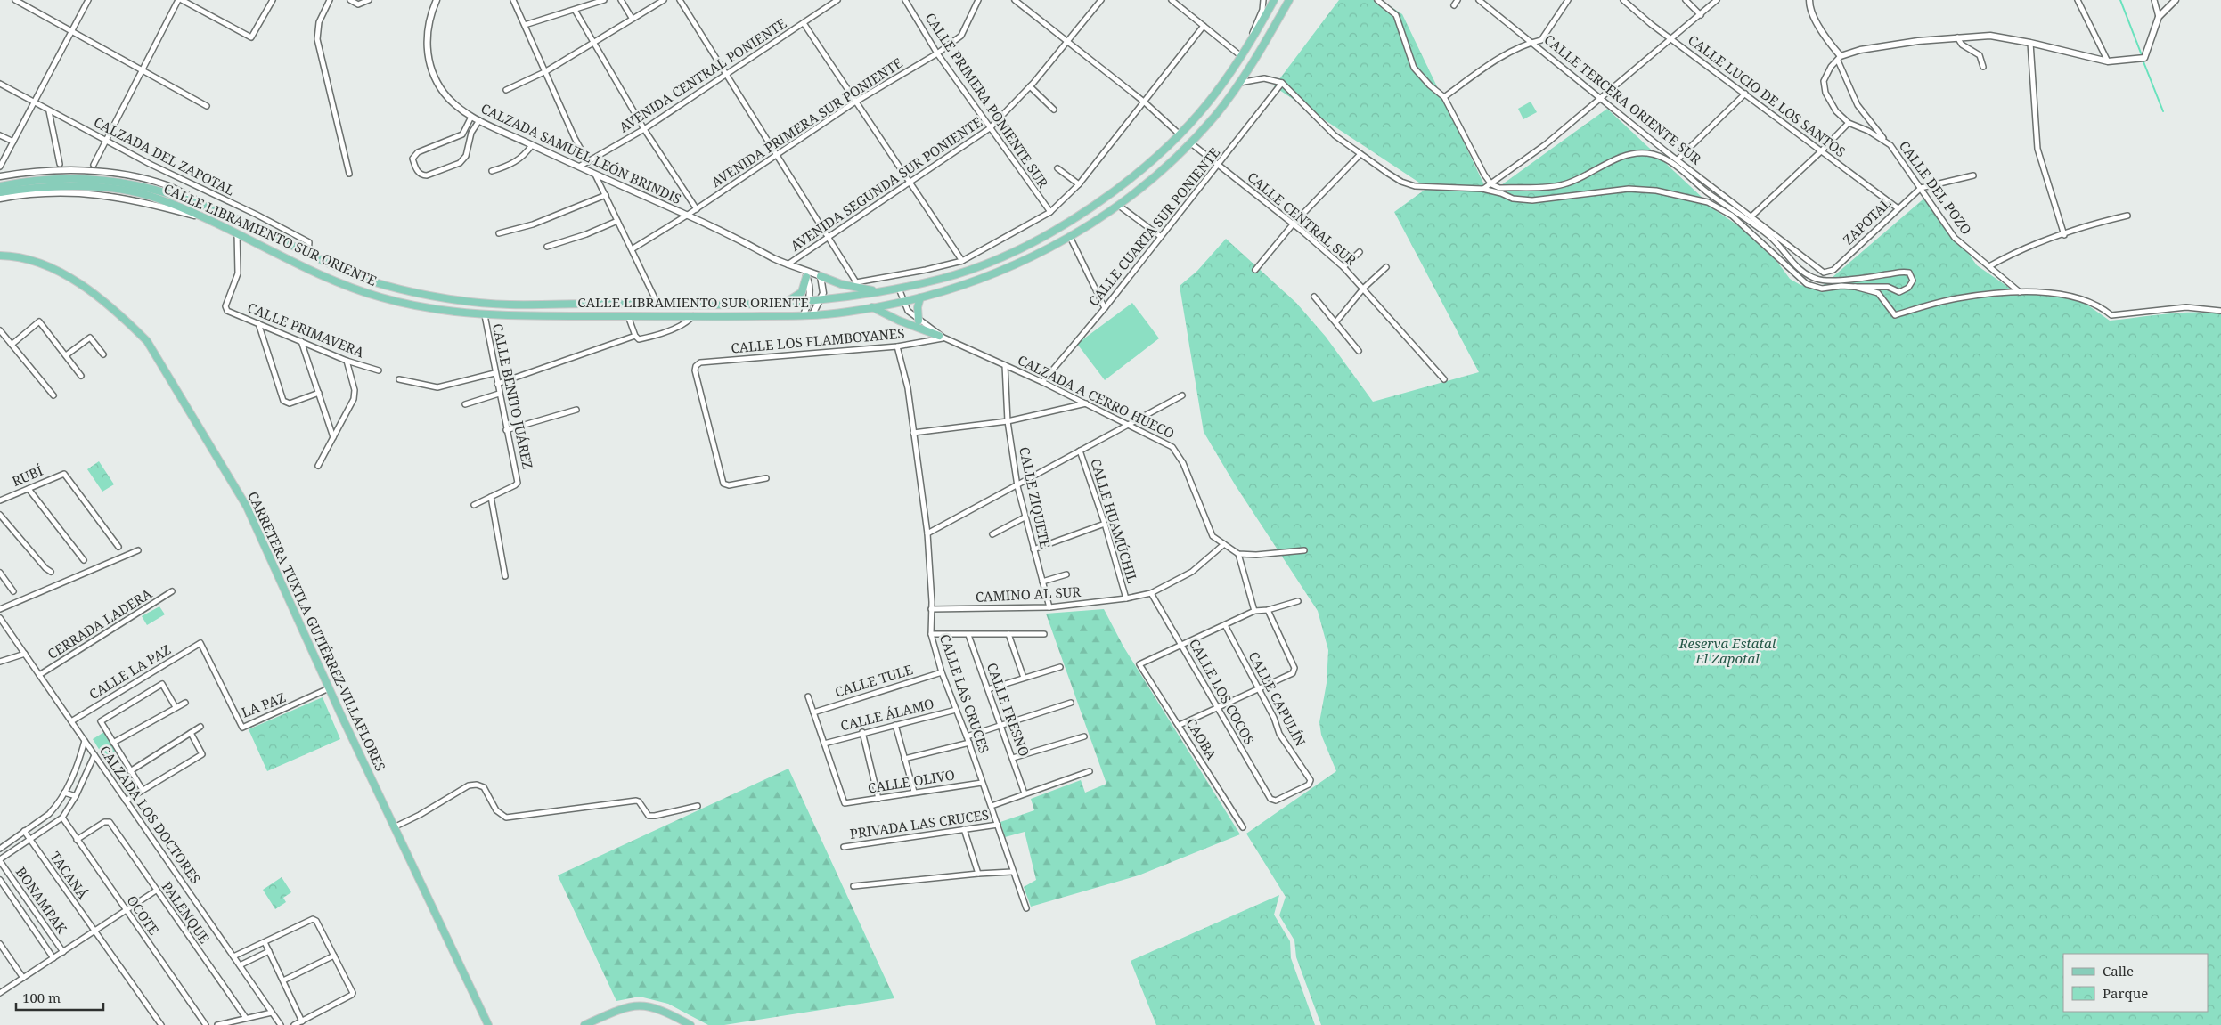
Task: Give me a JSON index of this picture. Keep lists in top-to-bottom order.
{
  "streets": {
    "main road": ["CALLE LIBRAMIENTO SUR ORIENTE", "CARRETERA TUXTLA GUTIÉRREZ-VILLAFLORES"],
    "street": [
      "AVENIDA CENTRAL PONIENTE",
      "CALLE LUCIO DE LOS SANTOS",
      "CALLE TERCERA ORIENTE SUR",
      "CALLE PRIMERA PONIENTE SUR",
      "AVENIDA PRIMERA SUR PONIENTE",
      "CALZADA SAMUEL LEÓN BRINDIS",
      "CALZADA DEL ZAPOTAL",
      "AVENIDA SEGUNDA SUR PONIENTE",
      "CALLE DEL POZO",
      "CALLE CENTRAL SUR",
      "ZAPOTAL",
      "CALLE CUARTA SUR PONIENTE",
      "CALLE PRIMAVERA",
      "CALLE LOS FLAMBOYANES",
      "CALLE BENITO JUÁREZ",
      "CALZADA A CERRO HUECO",
      "RUBÍ",
      "CALLE ZIQUETE",
      "CALLE HUAMÚCHIL",
      "CAMINO AL SUR",
      "CERRADA LADERA",
      "CALLE LA PAZ",
      "CALLE TULE",
      "CALLE LOS COCOS",
      "CALLE LAS CRUCES",
      "CALLE CAPULÍN",
      "LA PAZ",
      "CALLE FRESNO",
      "CALLE ÁLAMO",
      "CAOBA",
      "CALLE OLIVO",
      "CALZADA LOS DOCTORES",
      "PRIVADA LAS CRUCES",
      "TACANÁ",
      "BONAMPAK",
      "PALENQUE",
      "OCOTE"
    ]
  },
  "crossings": [
    ["AVENIDA CENTRAL PONIENTE", "CALZADA SAMUEL LEÓN BRINDIS"],
    ["CALLE LUCIO DE LOS SANTOS", "ZAPOTAL"],
    ["CALLE TERCERA ORIENTE SUR", "ZAPOTAL"],
    ["CALLE PRIMERA PONIENTE SUR", "AVENIDA PRIMERA SUR PONIENTE"],
    ["CALLE PRIMERA PONIENTE SUR", "AVENIDA SEGUNDA SUR PONIENTE"],
    ["AVENIDA PRIMERA SUR PONIENTE", "CALZADA SAMUEL LEÓN BRINDIS"],
    ["CALZADA SAMUEL LEÓN BRINDIS", "AVENIDA SEGUNDA SUR PONIENTE"],
    ["CALZADA DEL ZAPOTAL", "CALLE LIBRAMIENTO SUR ORIENTE"],
    ["CALLE DEL POZO", "ZAPOTAL"],
    ["CALLE CENTRAL SUR", "CALLE CUARTA SUR PONIENTE"],
    ["CALLE CENTRAL SUR", "CALLE LIBRAMIENTO SUR ORIENTE"],
    ["CALLE CUARTA SUR PONIENTE", "CALZADA A CERRO HUECO"],
    ["CALLE LIBRAMIENTO SUR ORIENTE", "CALLE PRIMAVERA"],
    ["CALLE LIBRAMIENTO SUR ORIENTE", "CALLE BENITO JUÁREZ"],
    ["CALLE LIBRAMIENTO SUR ORIENTE", "CALZADA A CERRO HUECO"],
    ["CALLE LOS FLAMBOYANES", "CALZADA A CERRO HUECO"],
    ["CALLE LOS FLAMBOYANES", "CALLE LAS CRUCES"],
    ["CALZADA A CERRO HUECO", "CALLE ZIQUETE"],
    ["CALZADA A CERRO HUECO", "CAMINO AL SUR"],
    ["CALLE ZIQUETE", "CAMINO AL SUR"],
    ["CALLE HUAMÚCHIL", "CAMINO AL SUR"],
    ["CAMINO AL SUR", "CALLE LOS COCOS"],
    ["CAMINO AL SUR", "CALLE LAS CRUCES"],
    ["CERRADA LADERA", "CALZADA LOS DOCTORES"],
    ["CARRETERA TUXTLA GUTIÉRREZ-VILLAFLORES", "LA PAZ"],
    ["CALLE LA PAZ", "LA PAZ"],
    ["CALLE LA PAZ", "CALZADA LOS DOCTORES"],
    ["CALLE TULE", "CALLE LAS CRUCES"],
    ["CALLE LOS COCOS", "CALLE CAPULÍN"],
    ["CALLE LOS COCOS", "CAOBA"],
    ["CALLE LAS CRUCES", "CALLE ÁLAMO"],
    ["CALLE LAS CRUCES", "CALLE OLIVO"],
    ["CALLE LAS CRUCES", "PRIVADA LAS CRUCES"],
    ["CALLE ÁLAMO", "CALLE OLIVO"],
    ["PALENQUE", "OCOTE"]
  ],
  "parks": ["Reserva Estatal El Zapotal"],
  "legend": ["Calle", "Parque"],
  "scale_bar": "100 m"
}
